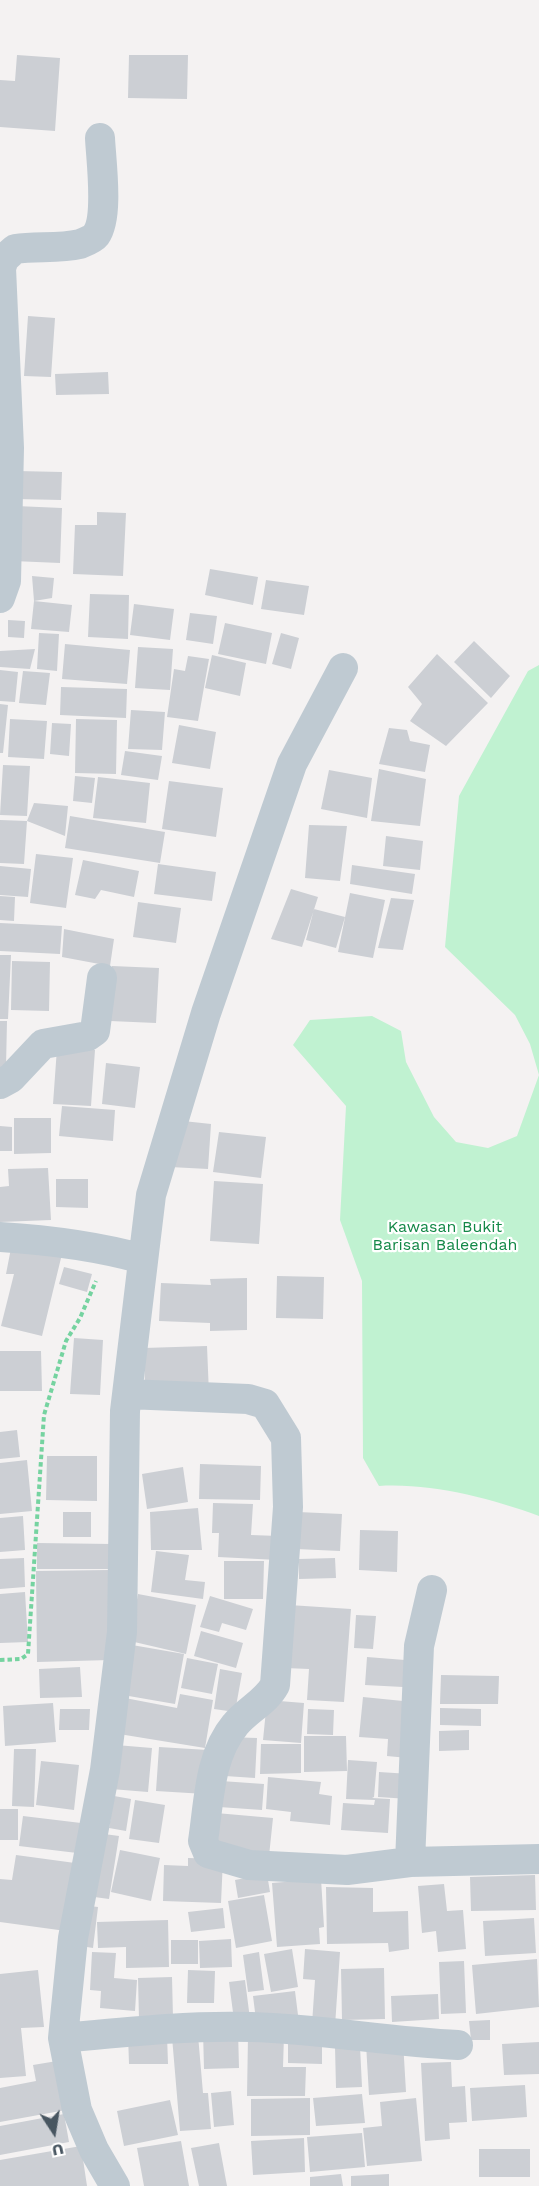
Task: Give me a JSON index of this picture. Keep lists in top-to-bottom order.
{
  "parks": ["Kawasan Bukit Barisan Baleendah"],
  "north": "bottom"
}
